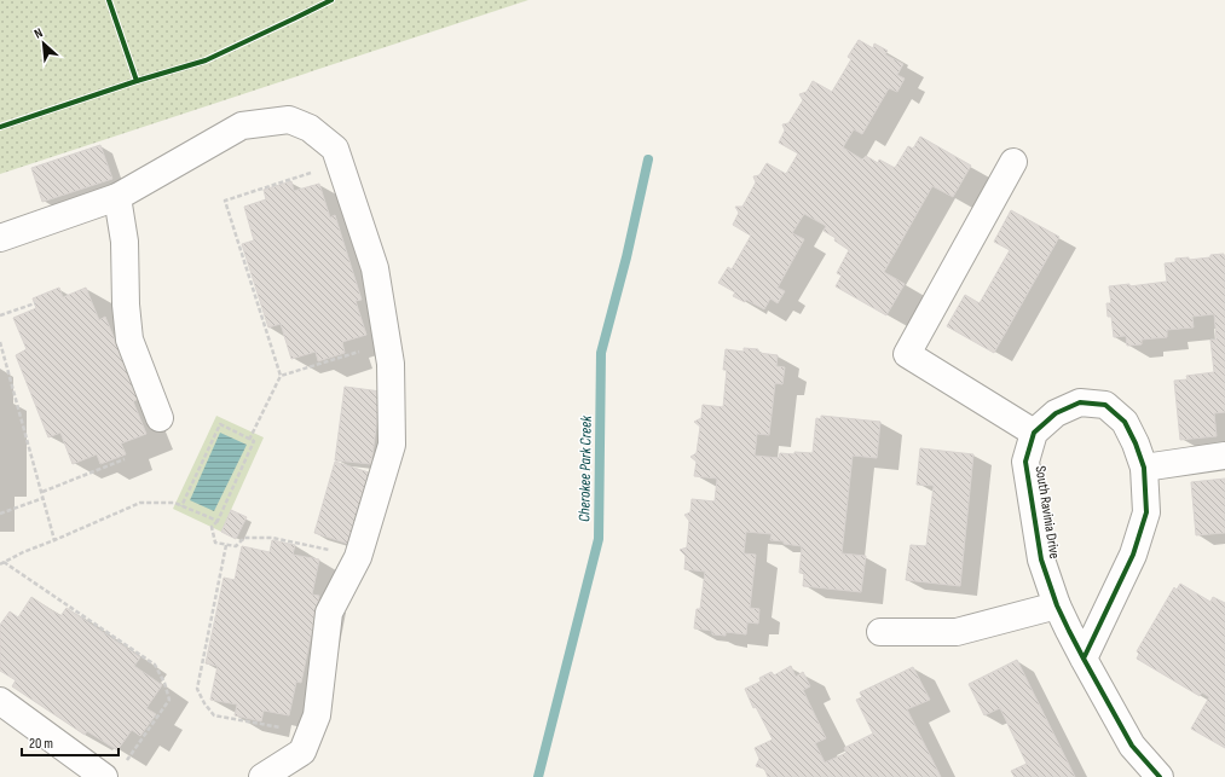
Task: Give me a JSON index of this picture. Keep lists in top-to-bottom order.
{
  "streets": {
    "street": ["South Ravinia Drive"]
  },
  "water": ["Cherokee Park Creek"],
  "scale_bar": "20 m",
  "north": "top left"
}
